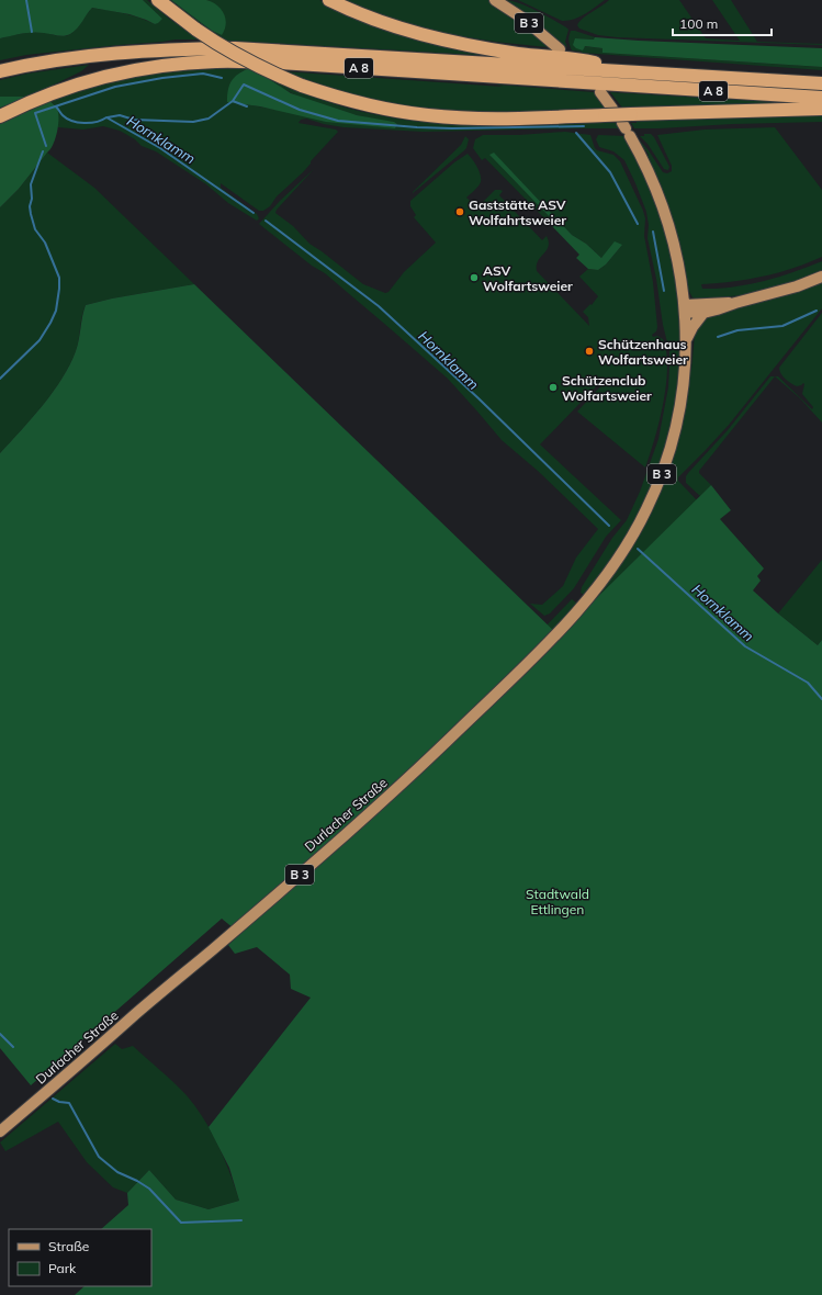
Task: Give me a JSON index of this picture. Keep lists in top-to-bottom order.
{
  "streets": {
    "highway": ["A 8"],
    "main road": ["B 3", "Durlacher Straße"]
  },
  "crossings": [
    ["B 3", "A 8"],
    ["B 3", "Durlacher Straße"]
  ],
  "water": ["Hornklamm"],
  "parks": ["Stadtwald Ettlingen"],
  "places": [
    "Gaststätte ASV Wolfahrtsweier",
    "ASV Wolfartsweier",
    "Schützenhaus Wolfartsweier",
    "Schützenclub Wolfartsweier"
  ],
  "legend": ["Straße", "Park"],
  "scale_bar": "100 m"
}
